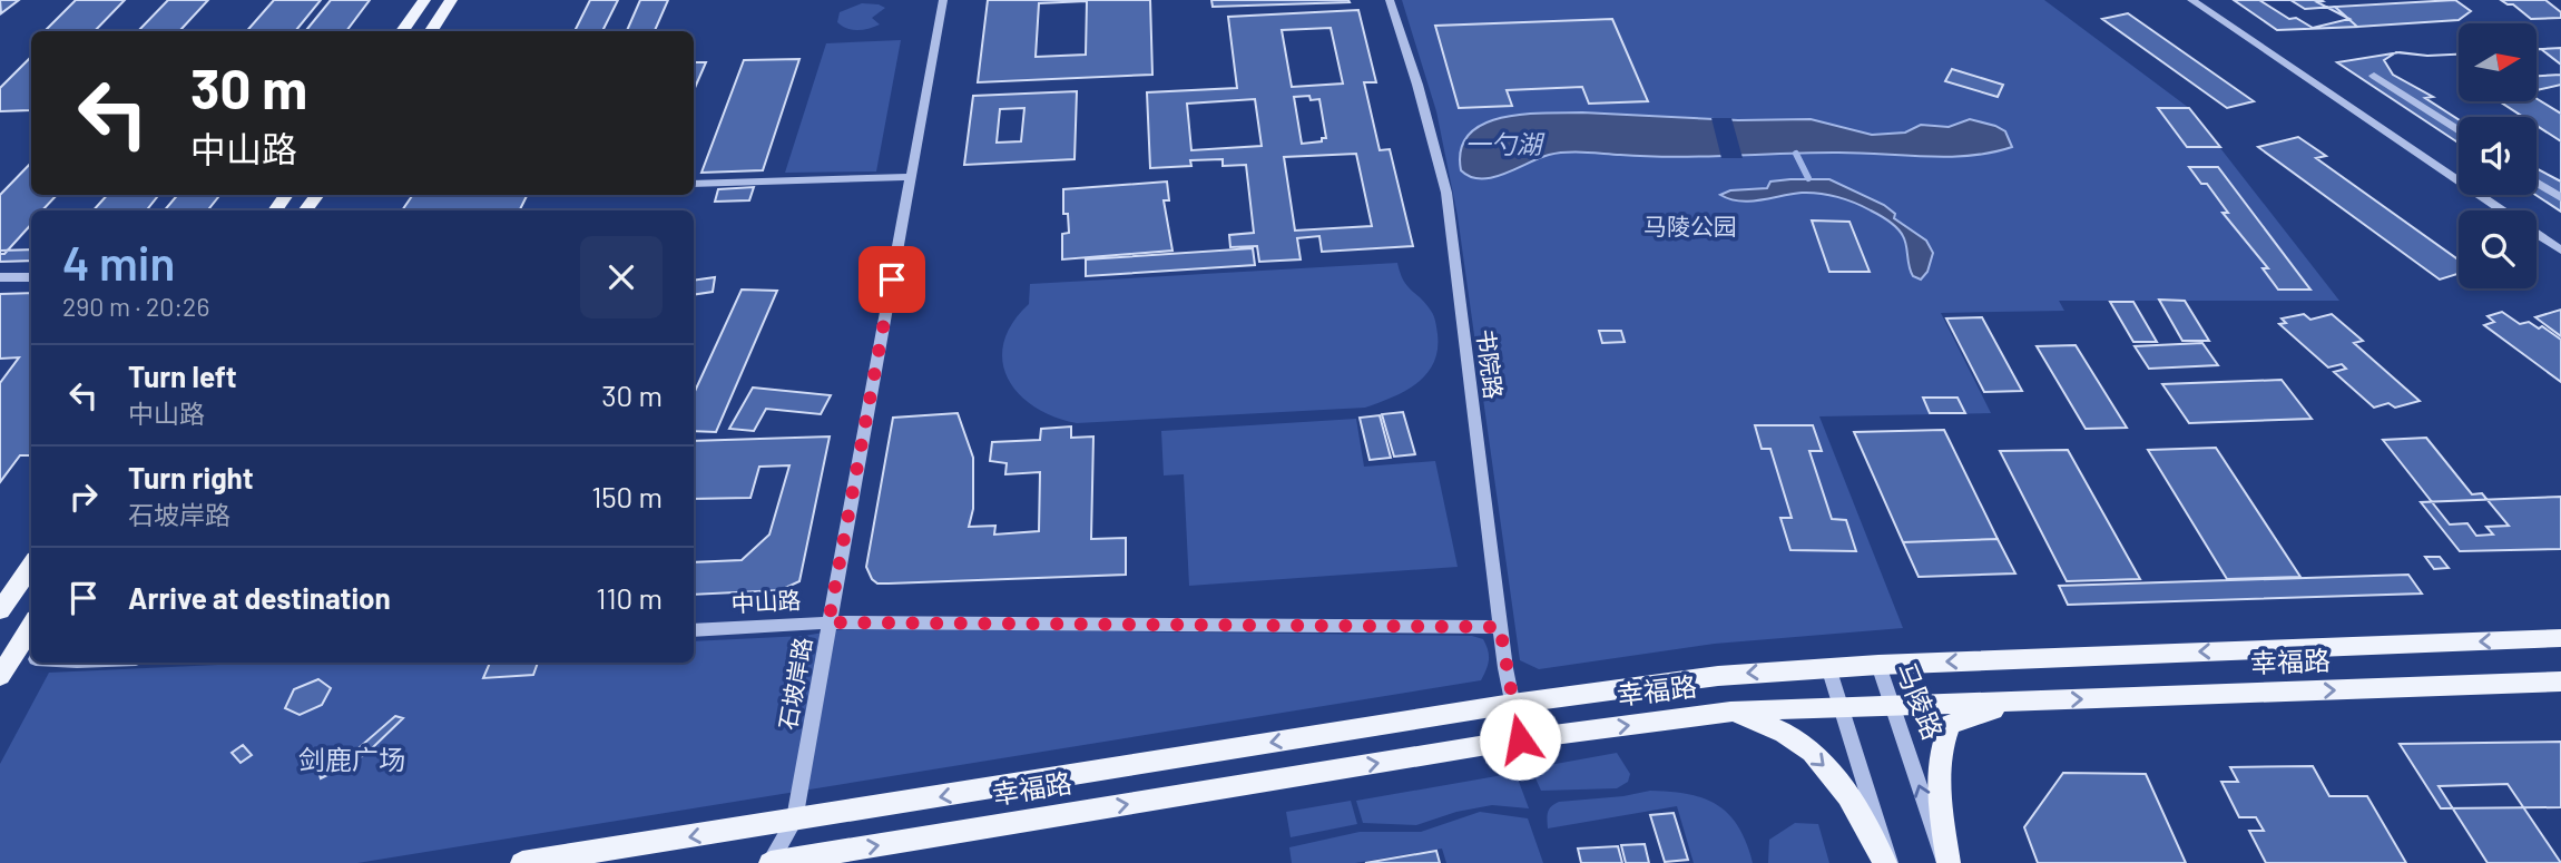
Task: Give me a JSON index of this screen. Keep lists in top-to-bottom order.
{
  "streets": {
    "main road": ["幸福路", "马陵路"],
    "street": ["书院路", "中山路", "石坡岸路"]
  },
  "crossings": [
    ["书院路", "中山路"],
    ["书院路", "幸福路"],
    ["中山路", "石坡岸路"],
    ["幸福路", "石坡岸路"],
    ["幸福路", "马陵路"]
  ],
  "one_way": ["马陵路"],
  "water": ["一勺湖"],
  "parks": ["马陵公园", "剑鹿广场"],
  "north": "right",
  "page": {
    "turn": ["30 m", "中山路"],
    "heading": ["4 min", "290 m · 20:26"],
    "list": [
      {
        "name": "Turn left",
        "note": "中山路",
        "value": "30 m"
      },
      {
        "name": "Turn right",
        "note": "石坡岸路",
        "value": "150 m"
      },
      {
        "name": "Arrive at destination",
        "value": "110 m"
      }
    ]
  }
}
